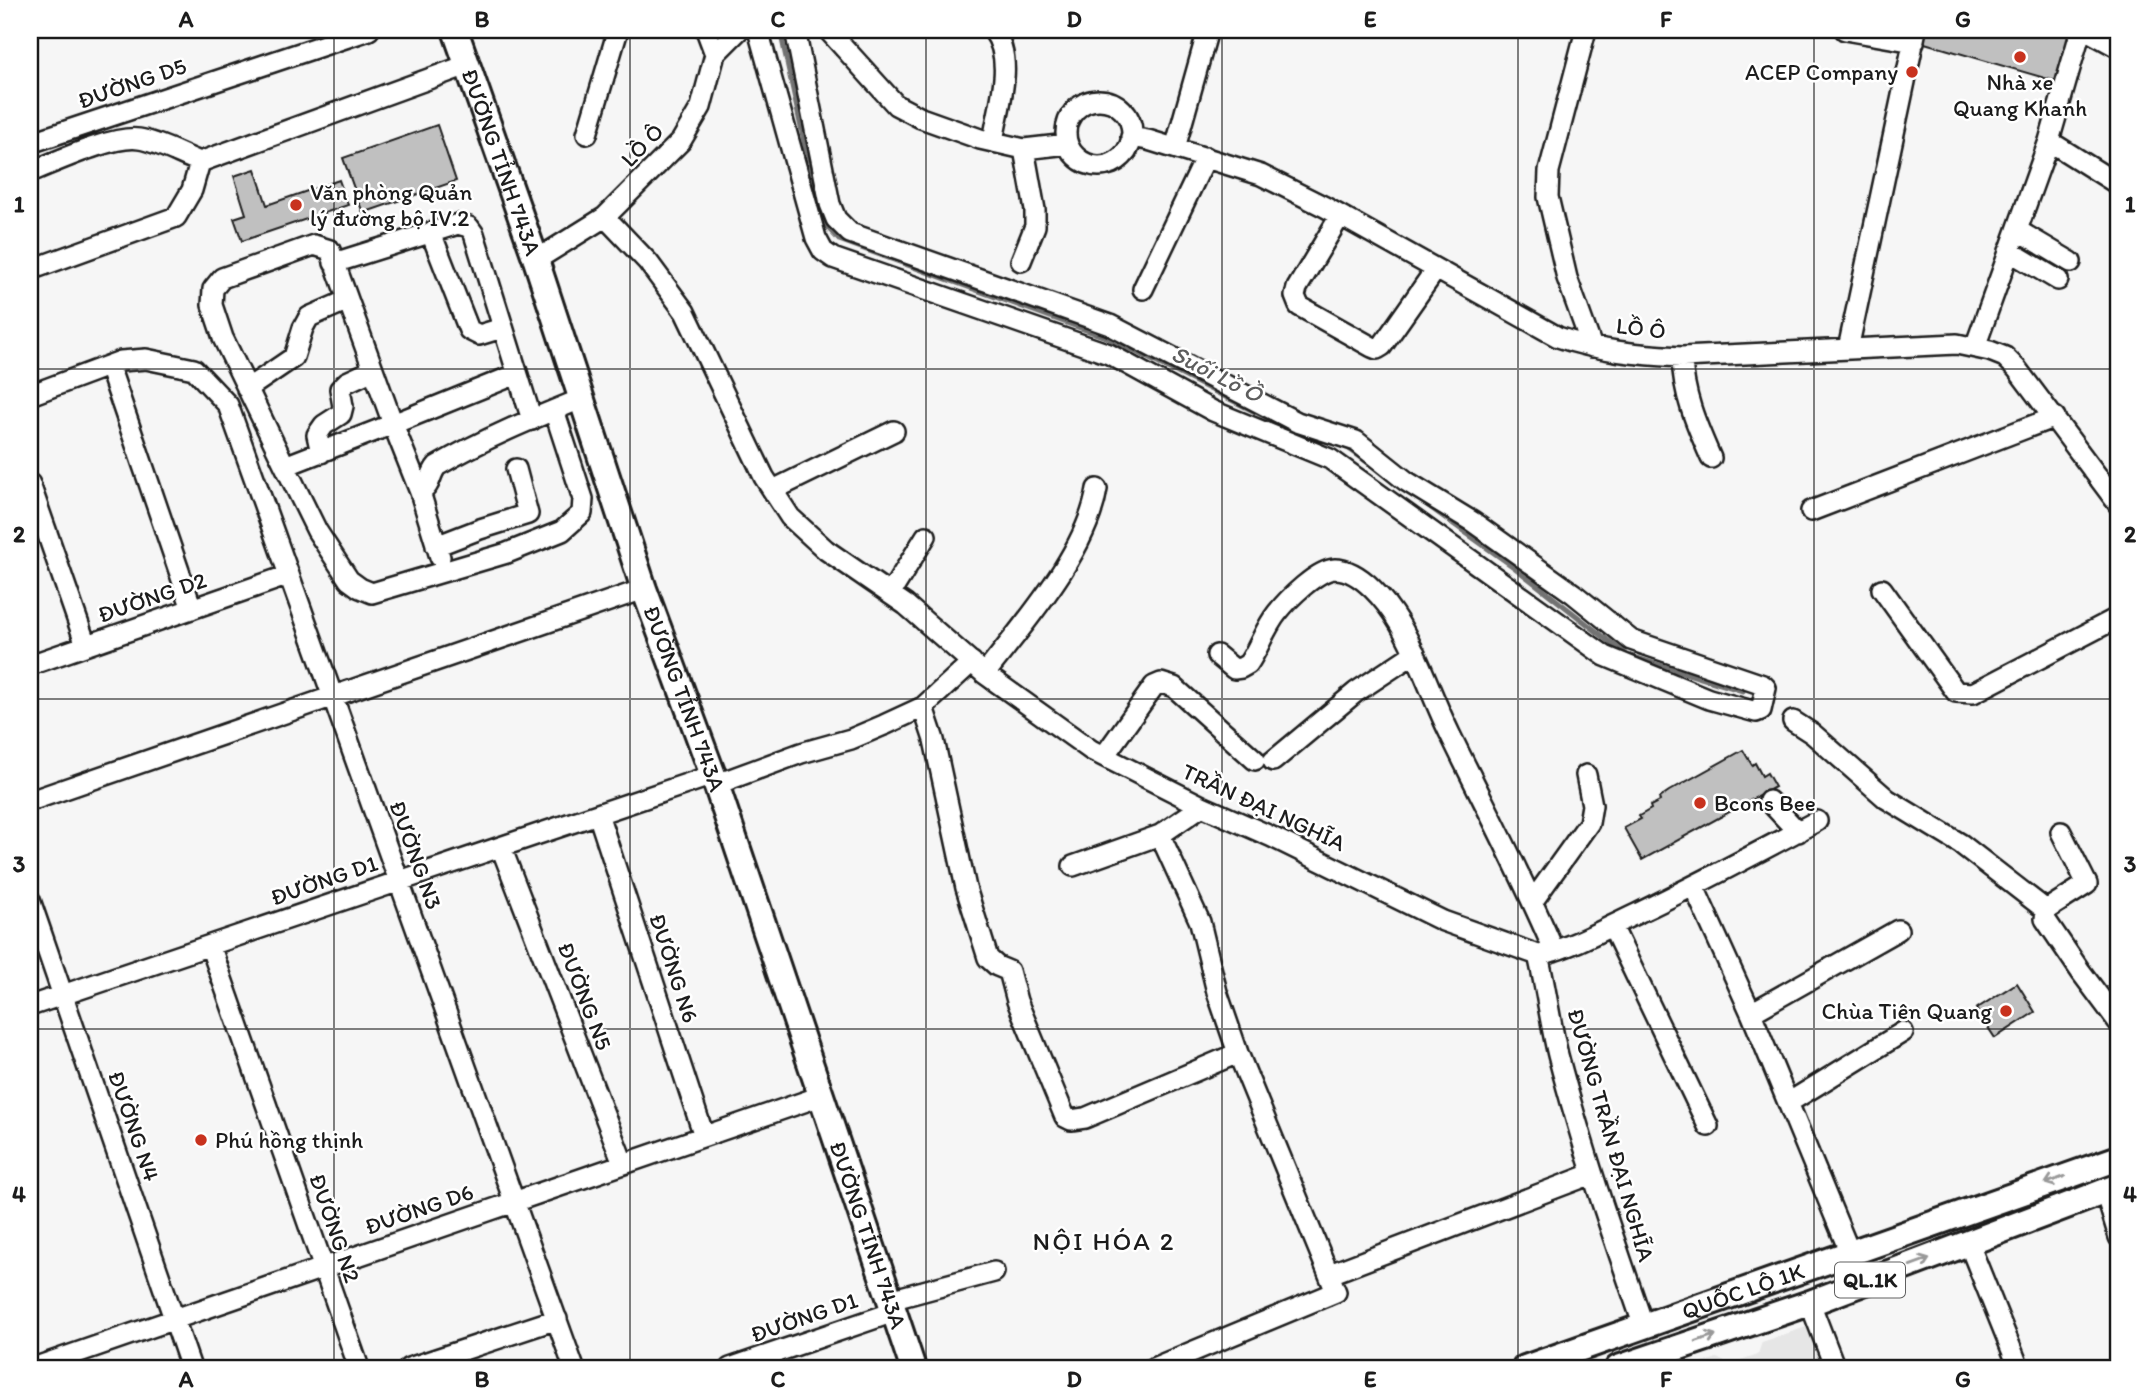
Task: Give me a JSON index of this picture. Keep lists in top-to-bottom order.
{
  "streets": {
    "main road": ["ĐƯỜNG TỈNH 743A", "QL.1K", "QUỐC LỘ 1K"],
    "street": [
      "ĐƯỜNG D5",
      "LỒ Ô",
      "ĐƯỜNG D2",
      "TRẦN ĐẠI NGHĨA",
      "ĐƯỜNG N3",
      "ĐƯỜNG D1",
      "ĐƯỜNG N6",
      "ĐƯỜNG N5",
      "ĐƯỜNG N4",
      "ĐƯỜNG TRẦN ĐẠI NGHĨA",
      "ĐƯỜNG D6",
      "ĐƯỜNG N2"
    ]
  },
  "crossings": [
    ["LỒ Ô", "ĐƯỜNG TỈNH 743A"],
    ["LỒ Ô", "TRẦN ĐẠI NGHĨA"],
    ["ĐƯỜNG TỈNH 743A", "ĐƯỜNG D1"],
    ["ĐƯỜNG TỈNH 743A", "ĐƯỜNG D6"],
    ["ĐƯỜNG D2", "ĐƯỜNG N3"],
    ["TRẦN ĐẠI NGHĨA", "ĐƯỜNG TRẦN ĐẠI NGHĨA"],
    ["ĐƯỜNG N3", "ĐƯỜNG D1"],
    ["ĐƯỜNG N3", "ĐƯỜNG D6"],
    ["ĐƯỜNG D1", "ĐƯỜNG N6"],
    ["ĐƯỜNG D1", "ĐƯỜNG N5"],
    ["ĐƯỜNG D1", "ĐƯỜNG N4"],
    ["ĐƯỜNG D1", "ĐƯỜNG N2"],
    ["ĐƯỜNG N6", "ĐƯỜNG D6"],
    ["ĐƯỜNG N5", "ĐƯỜNG D6"],
    ["ĐƯỜNG N4", "ĐƯỜNG D6"],
    ["ĐƯỜNG TRẦN ĐẠI NGHĨA", "QUỐC LỘ 1K"],
    ["ĐƯỜNG D6", "ĐƯỜNG N2"]
  ],
  "districts": ["NỘI HÓA 2"],
  "water": ["Suối Lồ Ồ"],
  "places": [
    "Nhà xe Quang Khanh",
    "ACEP Company",
    "Văn phòng Quản lý đường bộ IV.2",
    "Bcons Bee",
    "Chùa Tiên Quang",
    "Phú hồng thịnh"
  ],
  "grid": {
    "columns": [
      "A",
      "B",
      "C",
      "D",
      "E",
      "F",
      "G"
    ],
    "rows": [
      "1",
      "2",
      "3",
      "4"
    ]
  }
}
